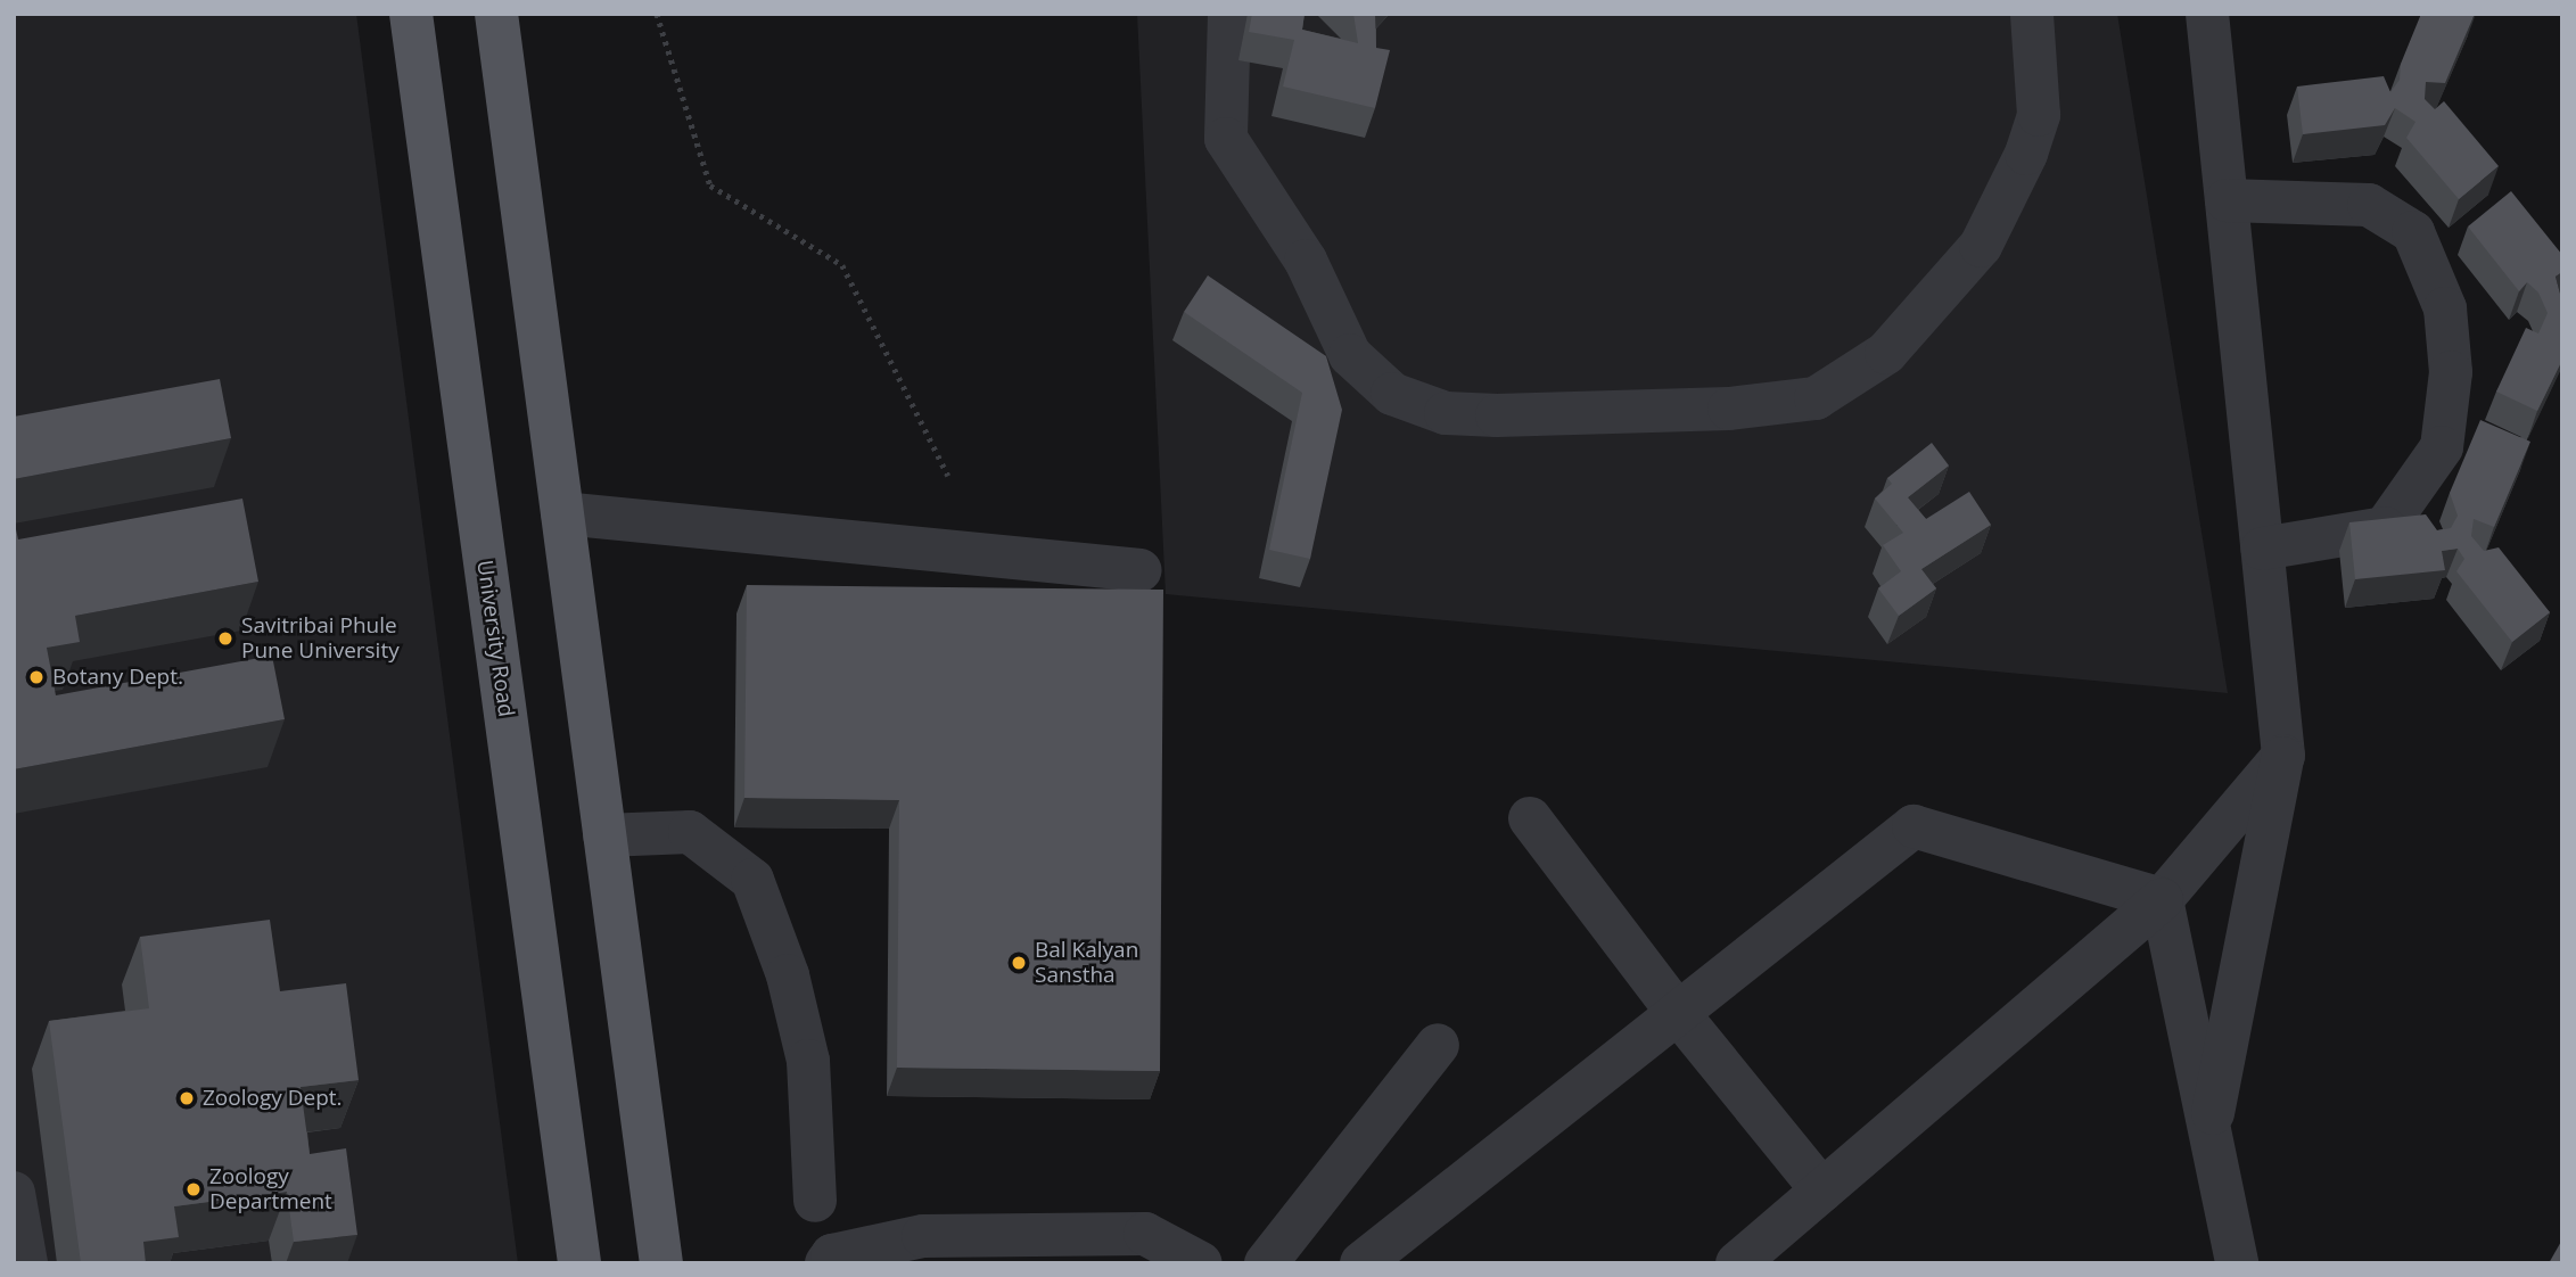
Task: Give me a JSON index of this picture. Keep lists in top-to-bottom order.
{
  "streets": {
    "main road": ["University Road"]
  },
  "places": [
    "Savitribai Phule Pune University",
    "Botany Dept.",
    "Bal Kalyan Sanstha",
    "Zoology Dept.",
    "Zoology Department"
  ]
}
